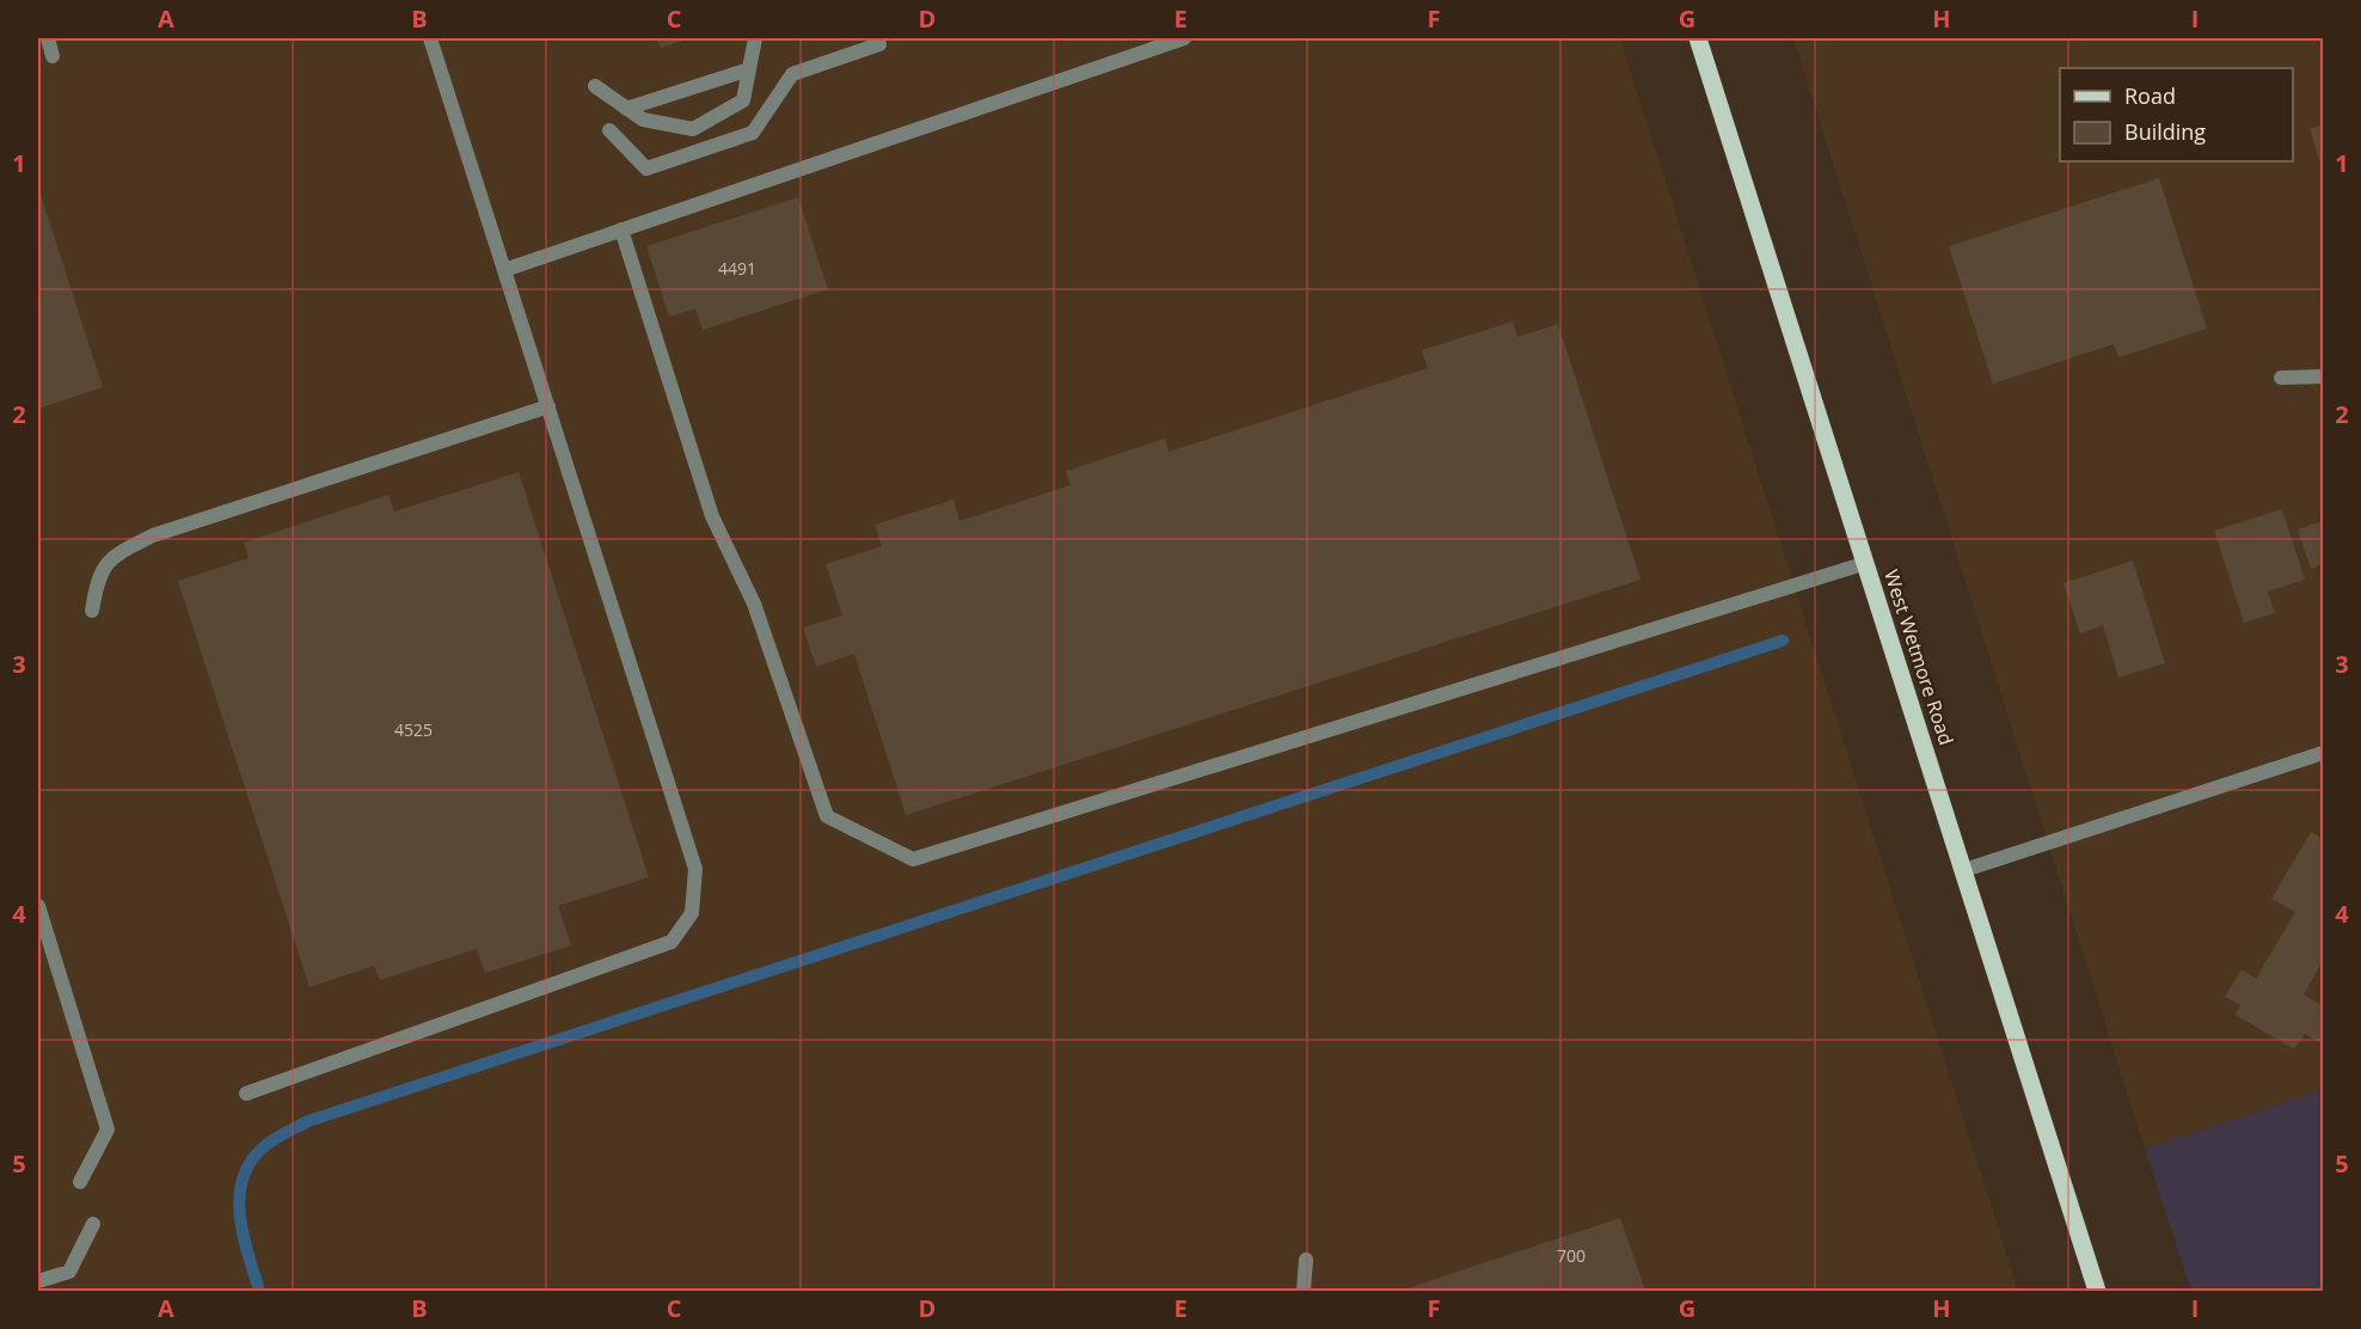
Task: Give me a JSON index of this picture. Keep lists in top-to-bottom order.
{
  "streets": {
    "main road": ["West Wetmore Road"]
  },
  "house_numbers": ["4491", "4525", "700"],
  "legend": ["Road", "Building"],
  "grid": {
    "columns": [
      "A",
      "B",
      "C",
      "D",
      "E",
      "F",
      "G",
      "H",
      "I"
    ],
    "rows": [
      "1",
      "2",
      "3",
      "4",
      "5"
    ]
  }
}
